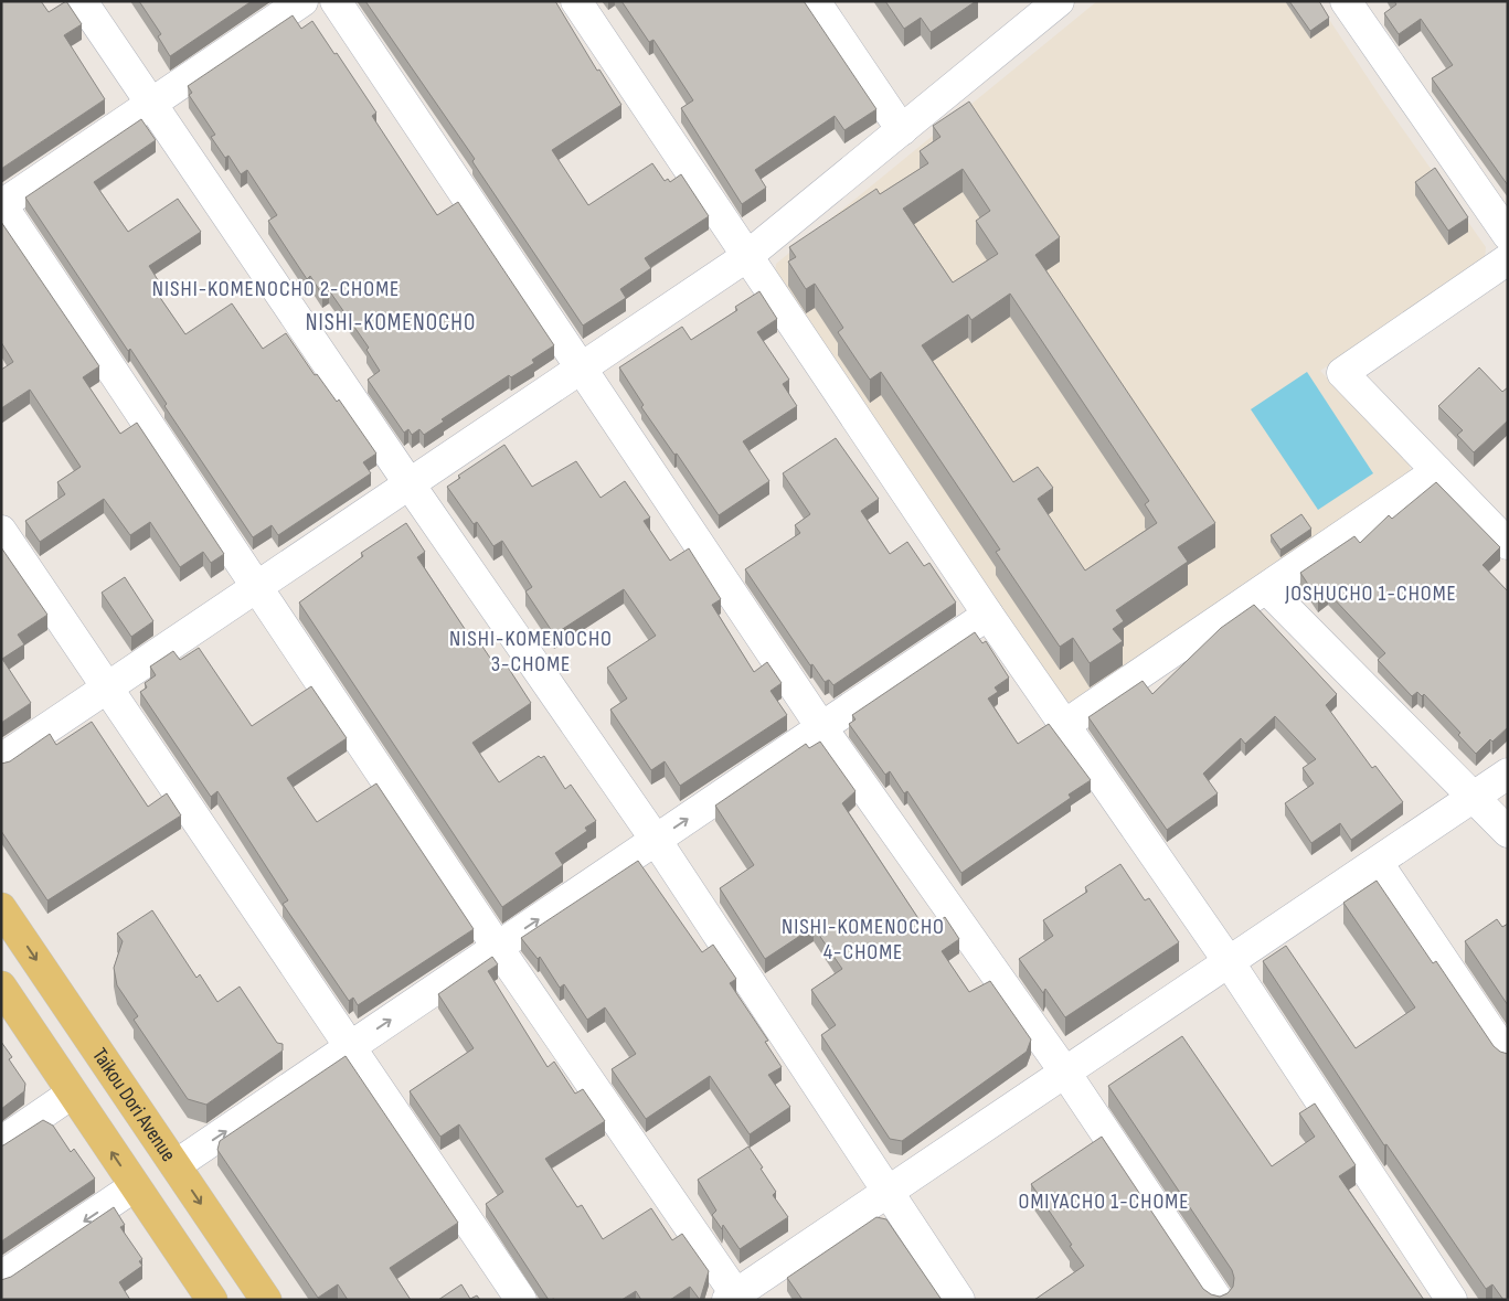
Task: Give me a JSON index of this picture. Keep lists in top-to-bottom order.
{
  "streets": {
    "main road": ["Taikou Dori Avenue"]
  },
  "districts": [
    "NISHI-KOMENOCHO 2-CHOME",
    "NISHI-KOMENOCHO",
    "JOSHUCHO 1-CHOME",
    "NISHI-KOMENOCHO 3-CHOME",
    "NISHI-KOMENOCHO 4-CHOME",
    "OMIYACHO 1-CHOME"
  ]
}
